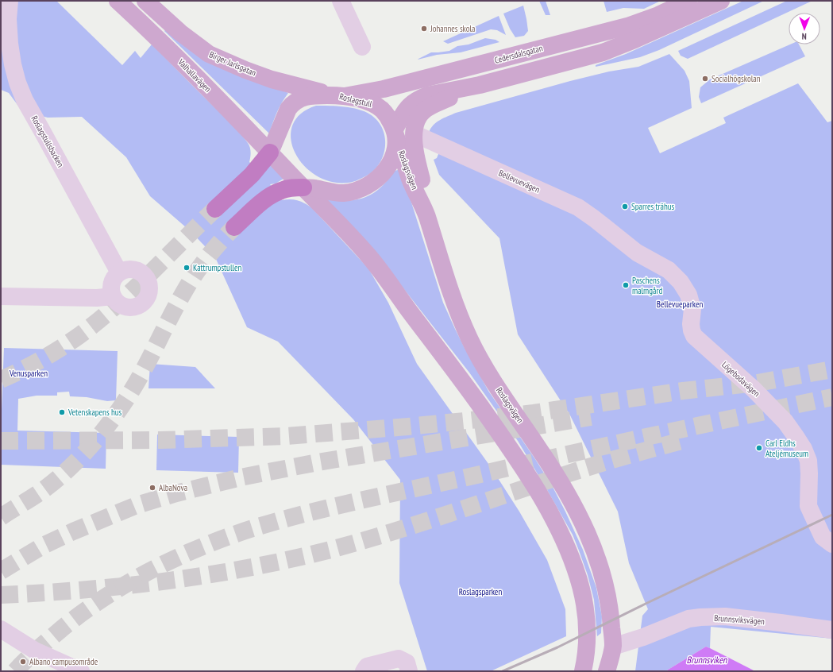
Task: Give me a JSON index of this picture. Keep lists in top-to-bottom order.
{
  "streets": {
    "main road": [
      "Cedersdalsgatan",
      "Birger Jarlsgatan",
      "Valhallavägen",
      "Roslagstull",
      "Roslagsvägen"
    ],
    "street": [
      "Roslagstullsbacken",
      "Bellevuevägen",
      "Lögebodavägen",
      "Brunnsviksvägen"
    ]
  },
  "crossings": [
    ["Cedersdalsgatan", "Birger Jarlsgatan"],
    ["Cedersdalsgatan", "Valhallavägen"],
    ["Cedersdalsgatan", "Roslagstull"],
    ["Cedersdalsgatan", "Roslagsvägen"],
    ["Birger Jarlsgatan", "Valhallavägen"],
    ["Birger Jarlsgatan", "Roslagstull"],
    ["Birger Jarlsgatan", "Roslagsvägen"],
    ["Valhallavägen", "Roslagstull"],
    ["Valhallavägen", "Roslagsvägen"],
    ["Roslagstull", "Roslagsvägen"],
    ["Roslagsvägen", "Brunnsviksvägen"],
    ["Bellevuevägen", "Lögebodavägen"]
  ],
  "water": ["Brunnsviken"],
  "parks": ["Bellevueparken", "Venusparken", "Roslagsparken"],
  "places": [
    "Johannes skola",
    "Socialhögskolan",
    "Sparres trähus",
    "Kattrumpstullen",
    "Paschens malmgård",
    "Vetenskapens hus",
    "Carl Eldhs Ateljémuseum",
    "AlbaNova",
    "Albano campusområde"
  ],
  "north": "bottom"
}
